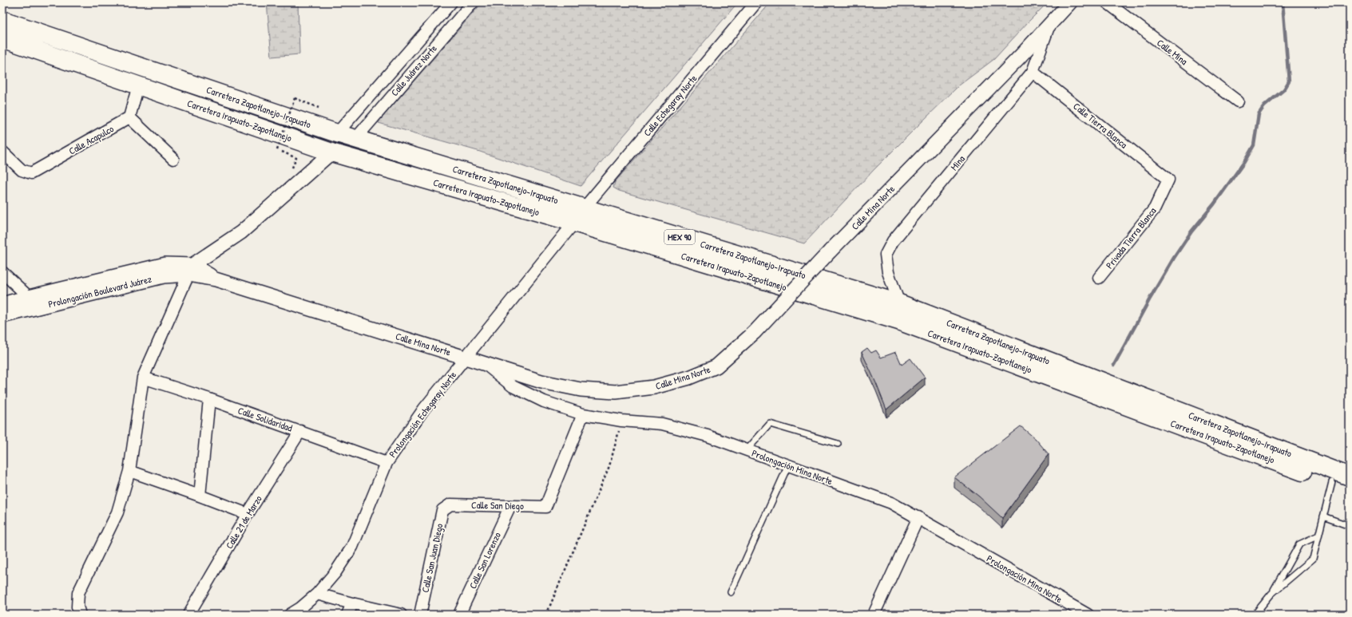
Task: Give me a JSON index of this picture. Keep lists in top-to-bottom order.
{
  "streets": {
    "highway": ["Carretera Zapotlanejo-Irapuato", "Carretera Irapuato-Zapotlanejo", "MEX 90"],
    "street": [
      "Calle Mina",
      "Calle Juárez Norte",
      "Calle Echegaray Norte",
      "Calle Tierra Blanca",
      "Calle Acapulco",
      "Mina",
      "Calle Mina Norte",
      "Privada Tierra Blanca",
      "Prolongación Boulevard Juárez",
      "Prolongación Echegaray Norte",
      "Calle Solidaridad",
      "Prolongación Mina Norte",
      "Calle San Diego",
      "Calle 21 de Marzo",
      "Calle San Juan Diego",
      "Calle San Lorenzo"
    ]
  },
  "crossings": [
    ["Calle Juárez Norte", "Carretera Zapotlanejo-Irapuato"],
    ["Calle Echegaray Norte", "Carretera Zapotlanejo-Irapuato"],
    ["Calle Echegaray Norte", "Carretera Irapuato-Zapotlanejo"],
    ["Calle Echegaray Norte", "Prolongación Echegaray Norte"],
    ["Carretera Zapotlanejo-Irapuato", "Carretera Irapuato-Zapotlanejo"],
    ["Carretera Zapotlanejo-Irapuato", "Mina"],
    ["Carretera Zapotlanejo-Irapuato", "Prolongación Echegaray Norte"],
    ["Carretera Irapuato-Zapotlanejo", "Prolongación Echegaray Norte"],
    ["Calle Tierra Blanca", "Mina"],
    ["Calle Tierra Blanca", "Privada Tierra Blanca"],
    ["Mina", "Calle Mina Norte"],
    ["Calle Mina Norte", "Prolongación Boulevard Juárez"],
    ["Calle Mina Norte", "Prolongación Echegaray Norte"],
    ["Calle Mina Norte", "Prolongación Mina Norte"],
    ["Prolongación Echegaray Norte", "Calle Solidaridad"],
    ["Calle Solidaridad", "Calle 21 de Marzo"],
    ["Prolongación Mina Norte", "Calle San Diego"],
    ["Calle San Diego", "Calle San Juan Diego"],
    ["Calle San Diego", "Calle San Lorenzo"]
  ]
}
